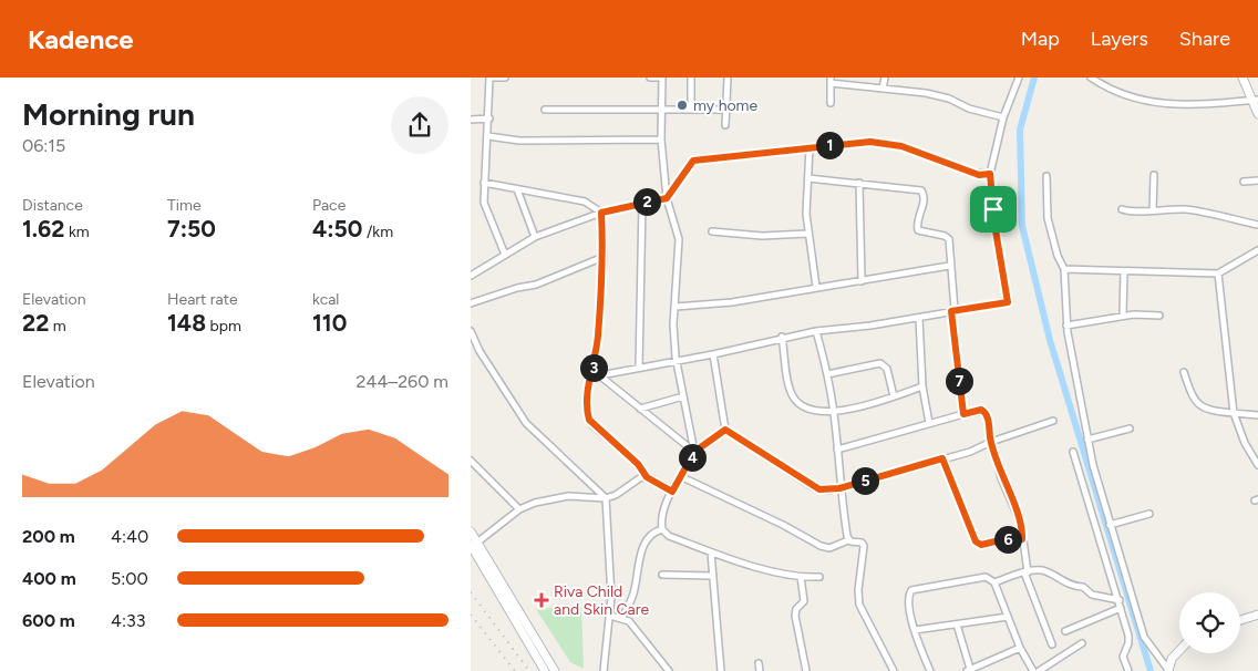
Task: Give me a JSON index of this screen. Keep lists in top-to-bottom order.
{
  "places": {
    "other": ["my home"],
    "health": ["Riva Child and Skin Care"]
  },
  "page": {
    "header": "Kadence",
    "nav": ["Map", "Layers", "Share"],
    "heading": ["Morning run", "06:15"],
    "pins": [
      "1",
      "2",
      "3",
      "7",
      "4",
      "5",
      "6"
    ],
    "stats": [
      ["Distance", "1.62 km"],
      ["Time", "7:50"],
      ["Pace", "4:50 /km"],
      ["Elevation", "22 m"],
      ["Heart rate", "148 bpm"],
      ["kcal", "110"]
    ],
    "chart": ["Elevation", "244–260 m"],
    "list": [
      {
        "name": "200 m",
        "note": "4:40"
      },
      {
        "name": "400 m",
        "note": "5:00"
      },
      {
        "name": "600 m",
        "note": "4:33"
      }
    ]
  }
}
